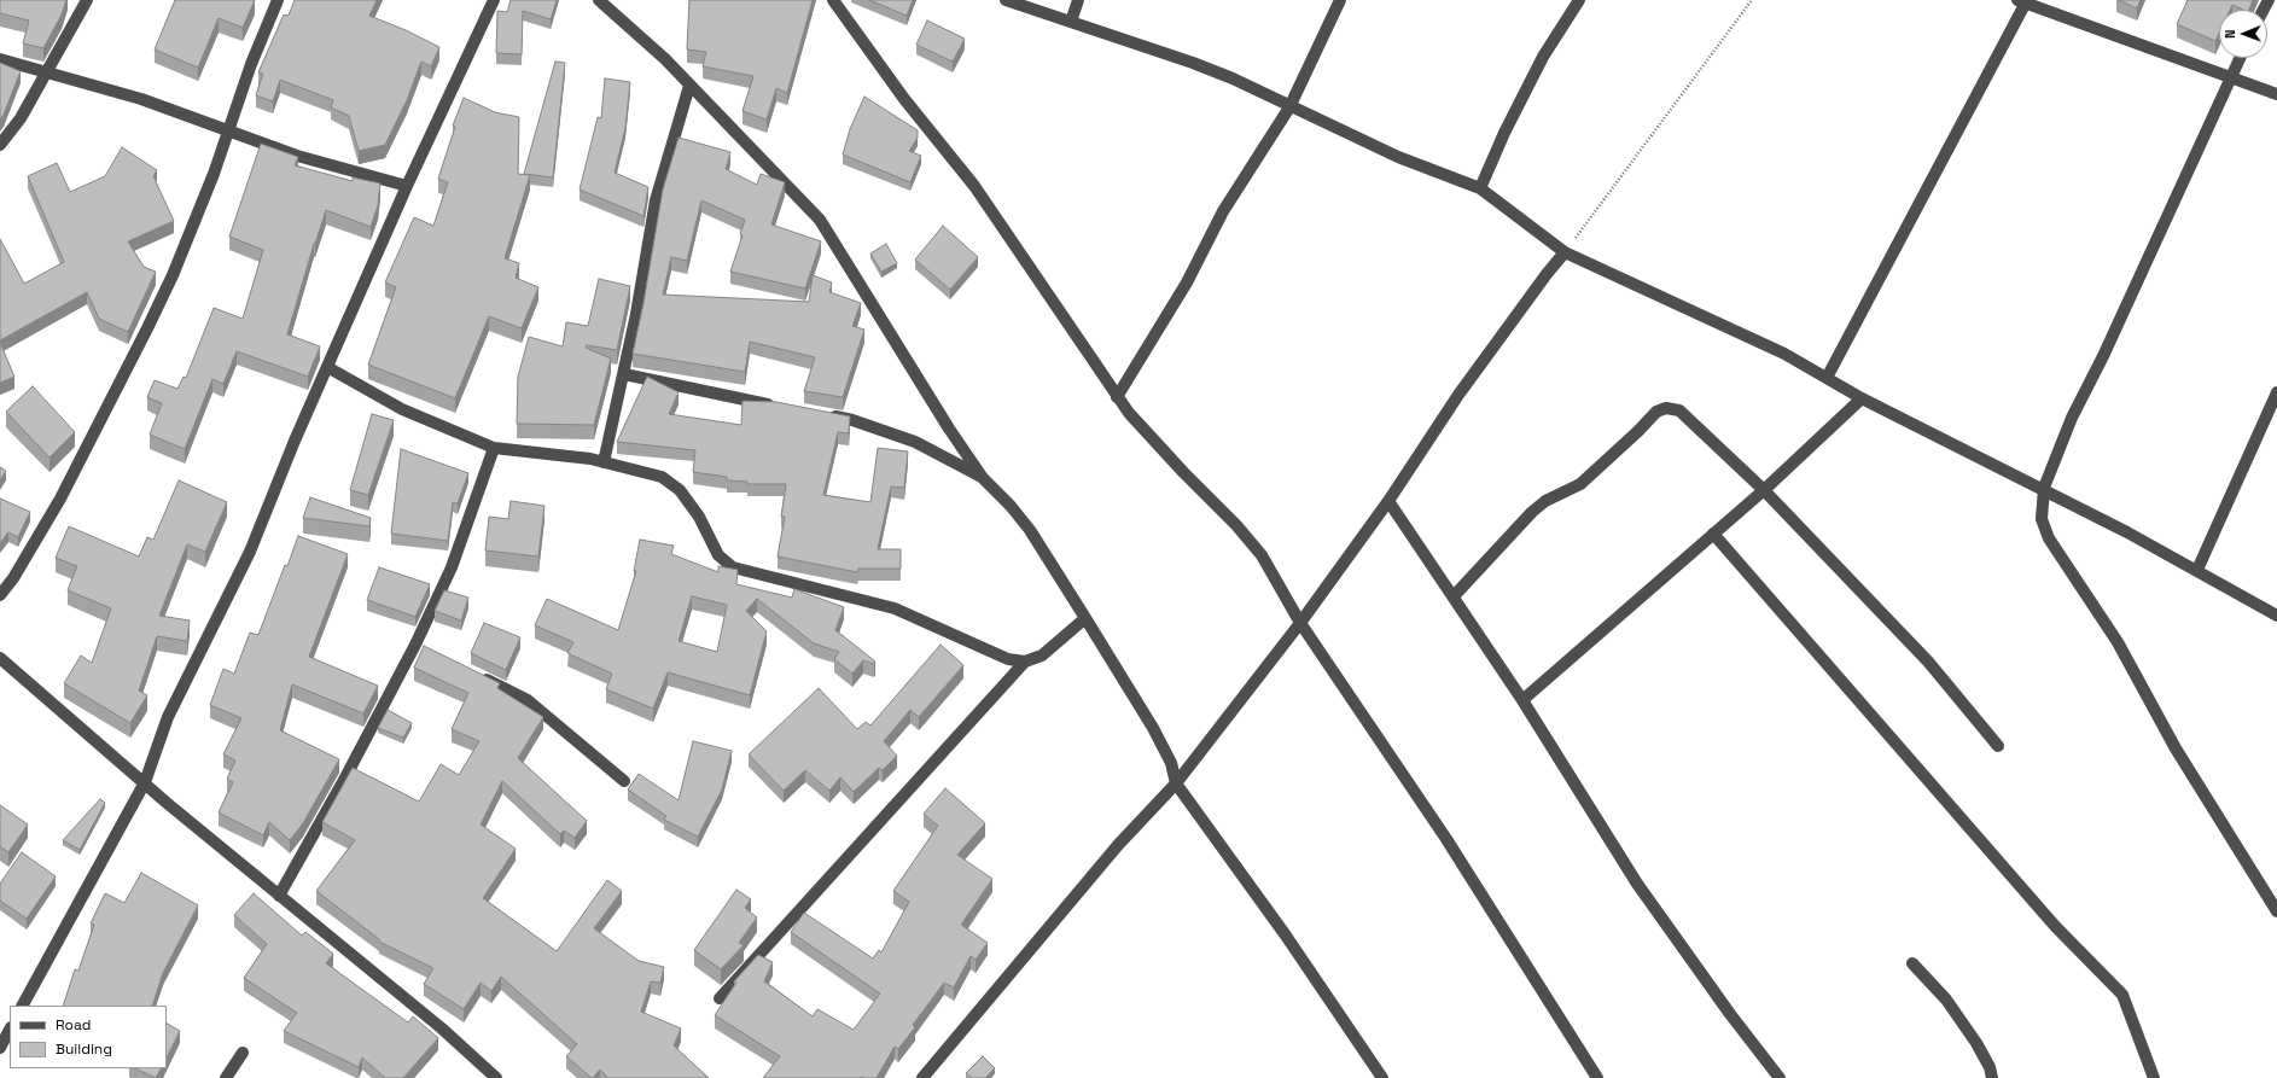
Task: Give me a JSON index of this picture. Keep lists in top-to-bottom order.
{
  "legend": ["Road", "Building"],
  "north": "left"
}
